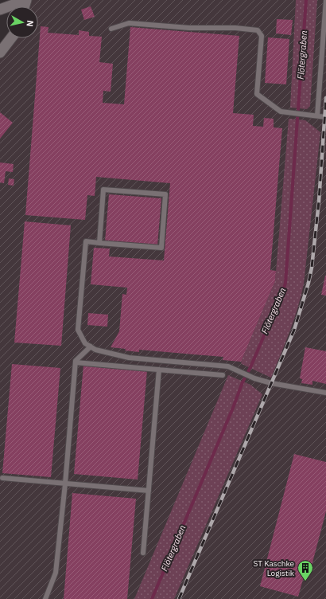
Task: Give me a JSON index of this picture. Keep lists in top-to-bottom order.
{
  "water": ["Flötergraben"],
  "places": {
    "building": ["ST Kaschke Logistik"]
  },
  "north": "right"
}
